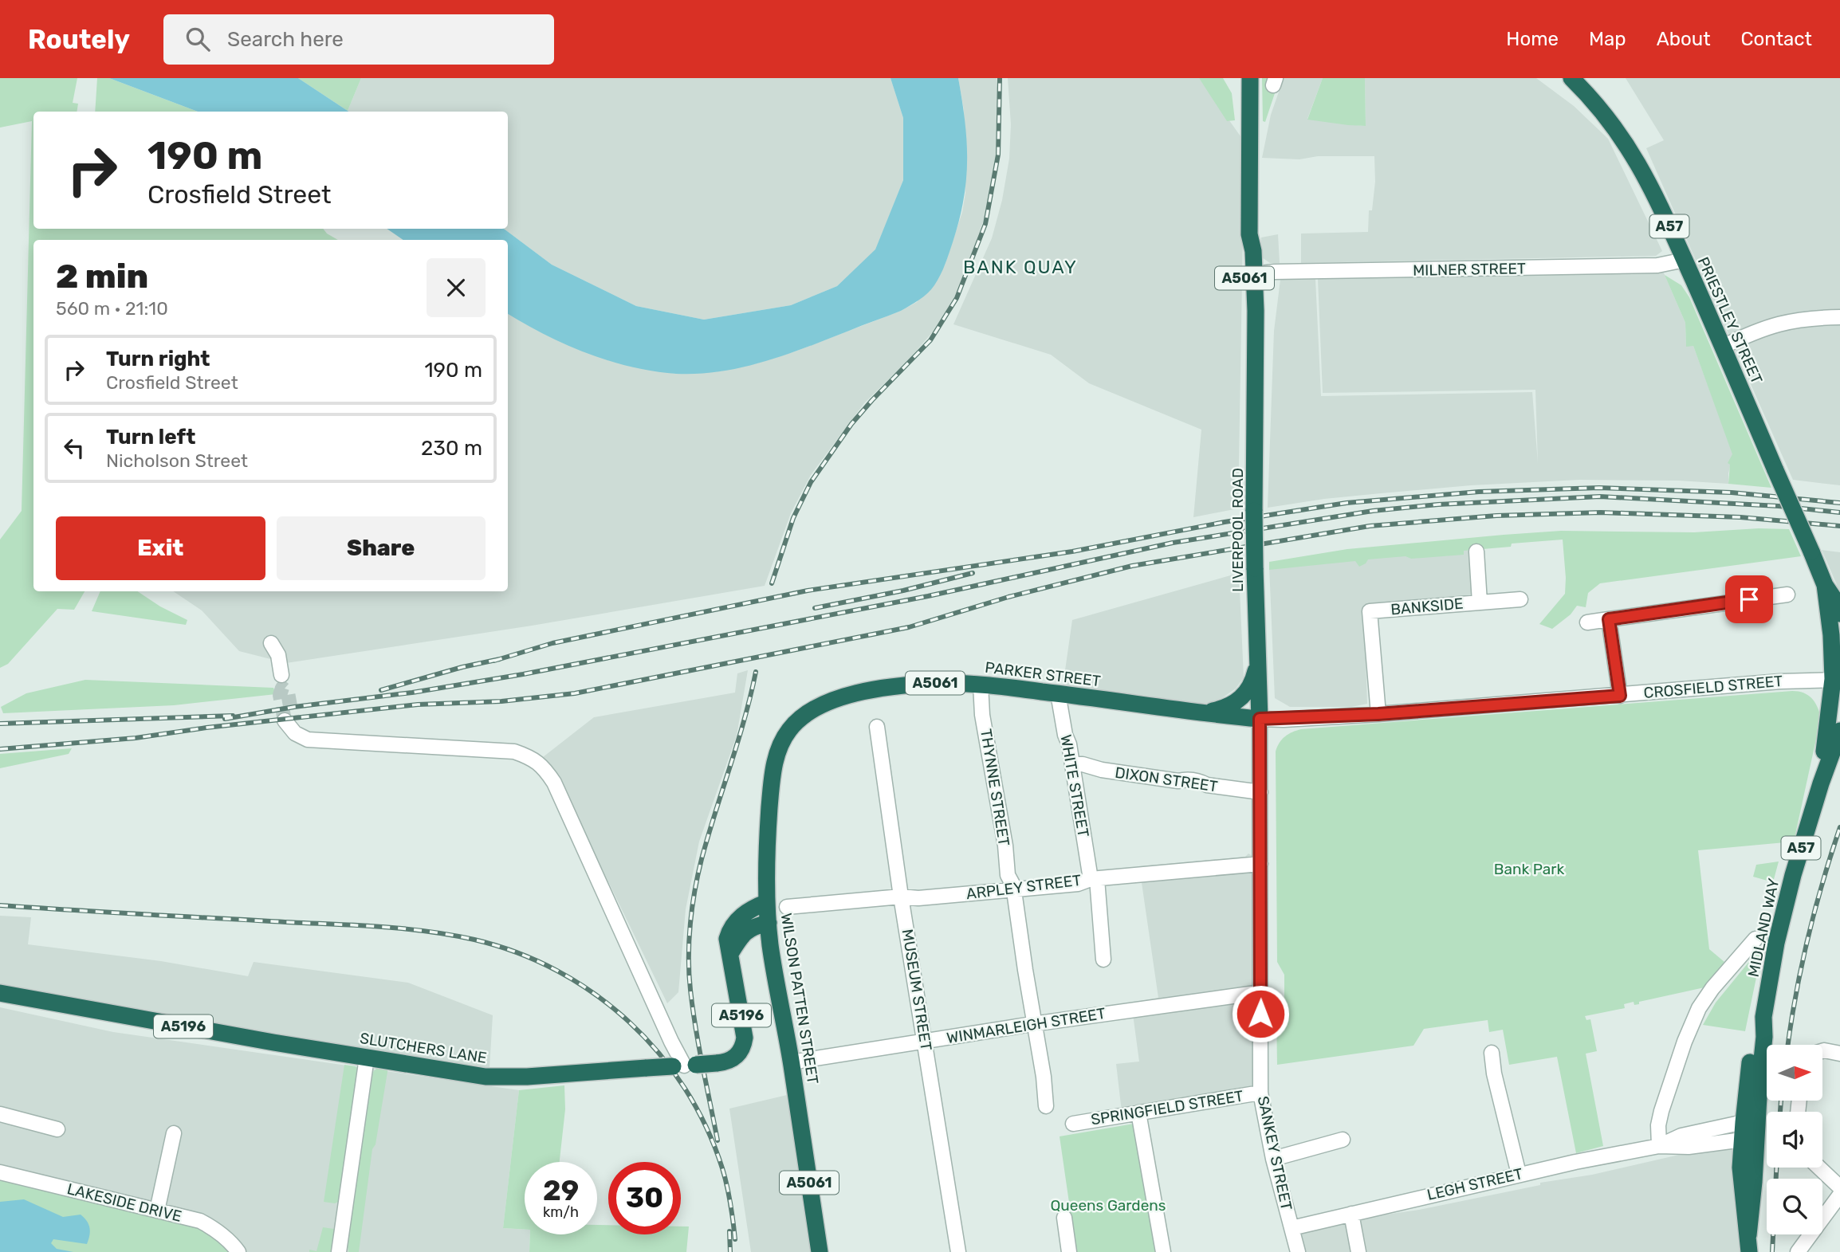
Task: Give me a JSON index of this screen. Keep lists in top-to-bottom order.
{
  "streets": {
    "highway": [
      "A57",
      "A5061",
      "PRIESTLEY STREET",
      "LIVERPOOL ROAD",
      "PARKER STREET",
      "MIDLAND WAY",
      "WILSON PATTEN STREET",
      "A5196",
      "SLUTCHERS LANE"
    ],
    "street": [
      "MILNER STREET",
      "BANKSIDE",
      "CROSFIELD STREET",
      "DIXON STREET",
      "WHITE STREET",
      "THYNNE STREET",
      "ARPLEY STREET",
      "MUSEUM STREET",
      "WINMARLEIGH STREET",
      "SPRINGFIELD STREET",
      "SANKEY STREET",
      "LEGH STREET",
      "LAKESIDE DRIVE"
    ]
  },
  "crossings": [
    ["A57", "PRIESTLEY STREET"],
    ["A57", "CROSFIELD STREET"],
    ["A57", "MIDLAND WAY"],
    ["MILNER STREET", "PRIESTLEY STREET"],
    ["MILNER STREET", "LIVERPOOL ROAD"],
    ["LIVERPOOL ROAD", "PARKER STREET"],
    ["LIVERPOOL ROAD", "CROSFIELD STREET"],
    ["LIVERPOOL ROAD", "SANKEY STREET"],
    ["BANKSIDE", "CROSFIELD STREET"],
    ["PARKER STREET", "CROSFIELD STREET"],
    ["PARKER STREET", "WHITE STREET"],
    ["PARKER STREET", "THYNNE STREET"],
    ["PARKER STREET", "WILSON PATTEN STREET"],
    ["PARKER STREET", "SANKEY STREET"],
    ["CROSFIELD STREET", "MIDLAND WAY"],
    ["CROSFIELD STREET", "SANKEY STREET"],
    ["DIXON STREET", "WHITE STREET"],
    ["DIXON STREET", "SANKEY STREET"],
    ["WHITE STREET", "ARPLEY STREET"],
    ["THYNNE STREET", "ARPLEY STREET"],
    ["THYNNE STREET", "WINMARLEIGH STREET"],
    ["ARPLEY STREET", "MUSEUM STREET"],
    ["ARPLEY STREET", "SANKEY STREET"],
    ["MIDLAND WAY", "LEGH STREET"],
    ["MUSEUM STREET", "WINMARLEIGH STREET"],
    ["WILSON PATTEN STREET", "WINMARLEIGH STREET"],
    ["WILSON PATTEN STREET", "SLUTCHERS LANE"],
    ["WINMARLEIGH STREET", "SANKEY STREET"],
    ["SPRINGFIELD STREET", "SANKEY STREET"],
    ["SANKEY STREET", "LEGH STREET"]
  ],
  "districts": ["BANK QUAY"],
  "parks": ["Bank Park", "Queens Gardens"],
  "north": "right",
  "page": {
    "header": "Routely",
    "search": "Search here",
    "nav": [
      "Home",
      "Map",
      "About",
      "Contact"
    ],
    "turn": ["190 m", "Crosfield Street"],
    "heading": ["2 min", "560 m · 21:10"],
    "list": [
      {
        "name": "Turn right",
        "note": "Crosfield Street",
        "value": "190 m"
      },
      {
        "name": "Turn left",
        "note": "Nicholson Street",
        "value": "230 m"
      }
    ],
    "buttons": ["Exit", "Share"],
    "speed": "29 km/h",
    "limit": "30"
  }
}
